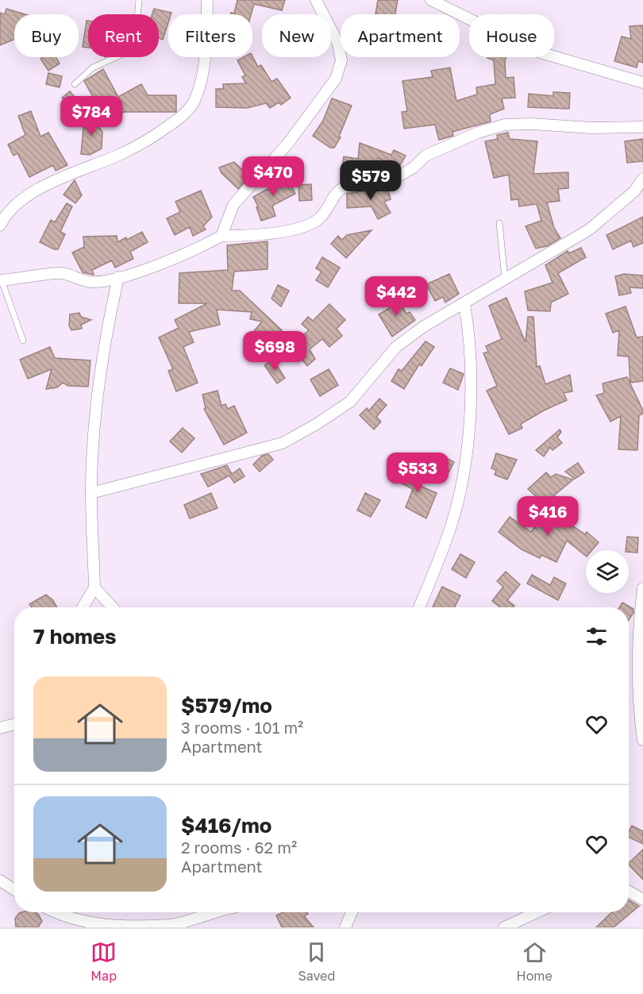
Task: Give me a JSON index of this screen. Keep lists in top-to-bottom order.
{
  "page": {
    "chip": [
      "Buy",
      "Rent",
      "Filters",
      "New",
      "Apartment",
      "House"
    ],
    "price": [
      "$784",
      "$470",
      "$579",
      "$442",
      "$698",
      "$533",
      "$416"
    ],
    "heading": "7 homes",
    "list": [
      {
        "name": "$579/mo",
        "note": "3 rooms · 101 m² · Apartment"
      },
      {
        "name": "$416/mo",
        "note": "2 rooms · 62 m² · Apartment"
      }
    ],
    "tabs": ["Map", "Saved", "Home"]
  }
}
